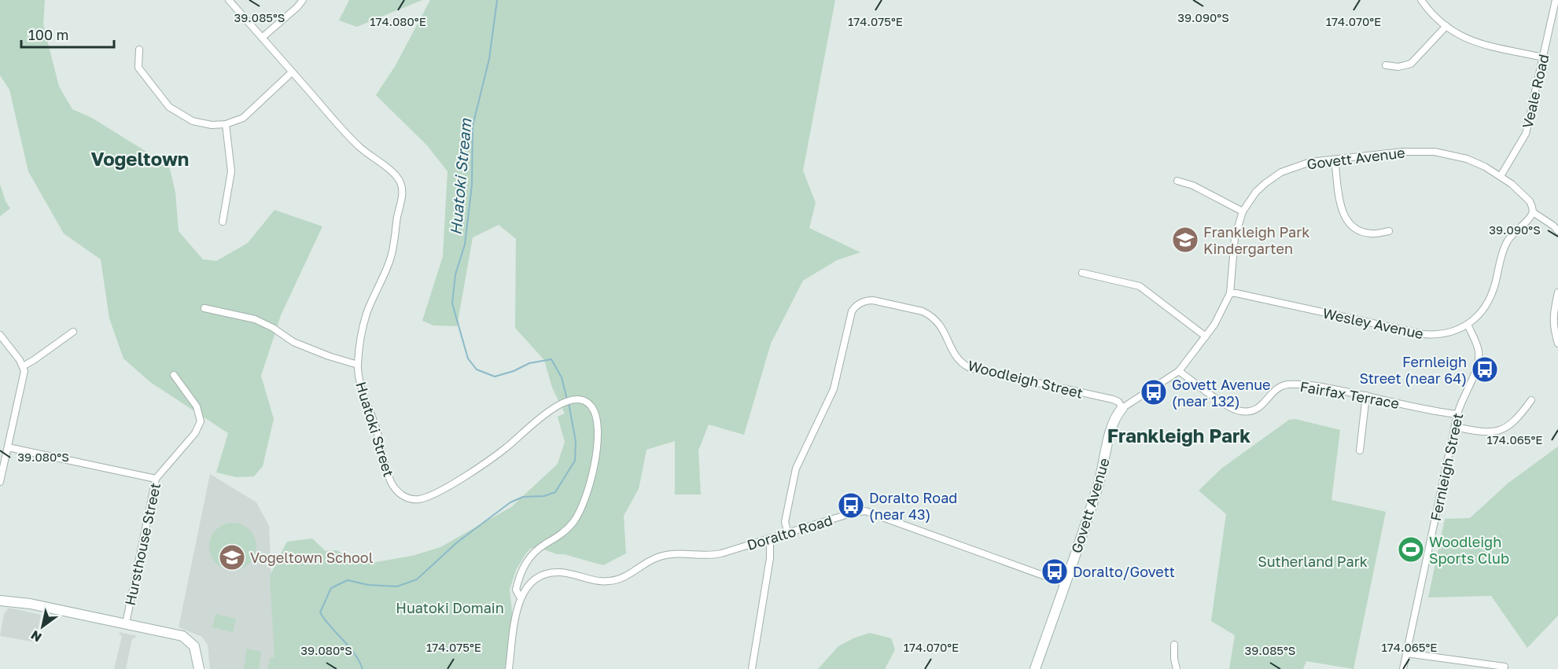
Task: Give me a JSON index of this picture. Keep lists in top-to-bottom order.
{
  "streets": {
    "street": [
      "Veale Road",
      "Govett Avenue",
      "Wesley Avenue",
      "Woodleigh Street",
      "Fairfax Terrace",
      "Huatoki Street",
      "Fernleigh Street",
      "Doralto Road",
      "Hursthouse Street"
    ]
  },
  "crossings": [
    ["Veale Road", "Govett Avenue"],
    ["Govett Avenue", "Wesley Avenue"],
    ["Govett Avenue", "Woodleigh Street"],
    ["Govett Avenue", "Fairfax Terrace"],
    ["Govett Avenue", "Doralto Road"],
    ["Wesley Avenue", "Fernleigh Street"],
    ["Woodleigh Street", "Doralto Road"],
    ["Fairfax Terrace", "Fernleigh Street"],
    ["Huatoki Street", "Doralto Road"]
  ],
  "districts": ["Vogeltown", "Frankleigh Park"],
  "water": ["Huatoki Stream"],
  "parks": ["Sutherland Park", "Huatoki Domain"],
  "places": {
    "school or university": ["Frankleigh Park Kindergarten", "Vogeltown School"],
    "bus stop": [
      "Fernleigh Street (near 64)",
      "Govett Avenue (near 132)",
      "Doralto Road (near 43)",
      "Doralto/Govett"
    ],
    "sports": ["Woodleigh Sports Club"]
  },
  "scale_bar": "100 m",
  "north": "bottom left",
  "coordinates": [
    "39.085°S",
    "39.090°S",
    "174.075°E",
    "174.070°E",
    "174.080°E",
    "174.065°E",
    "39.080°S"
  ]
}
